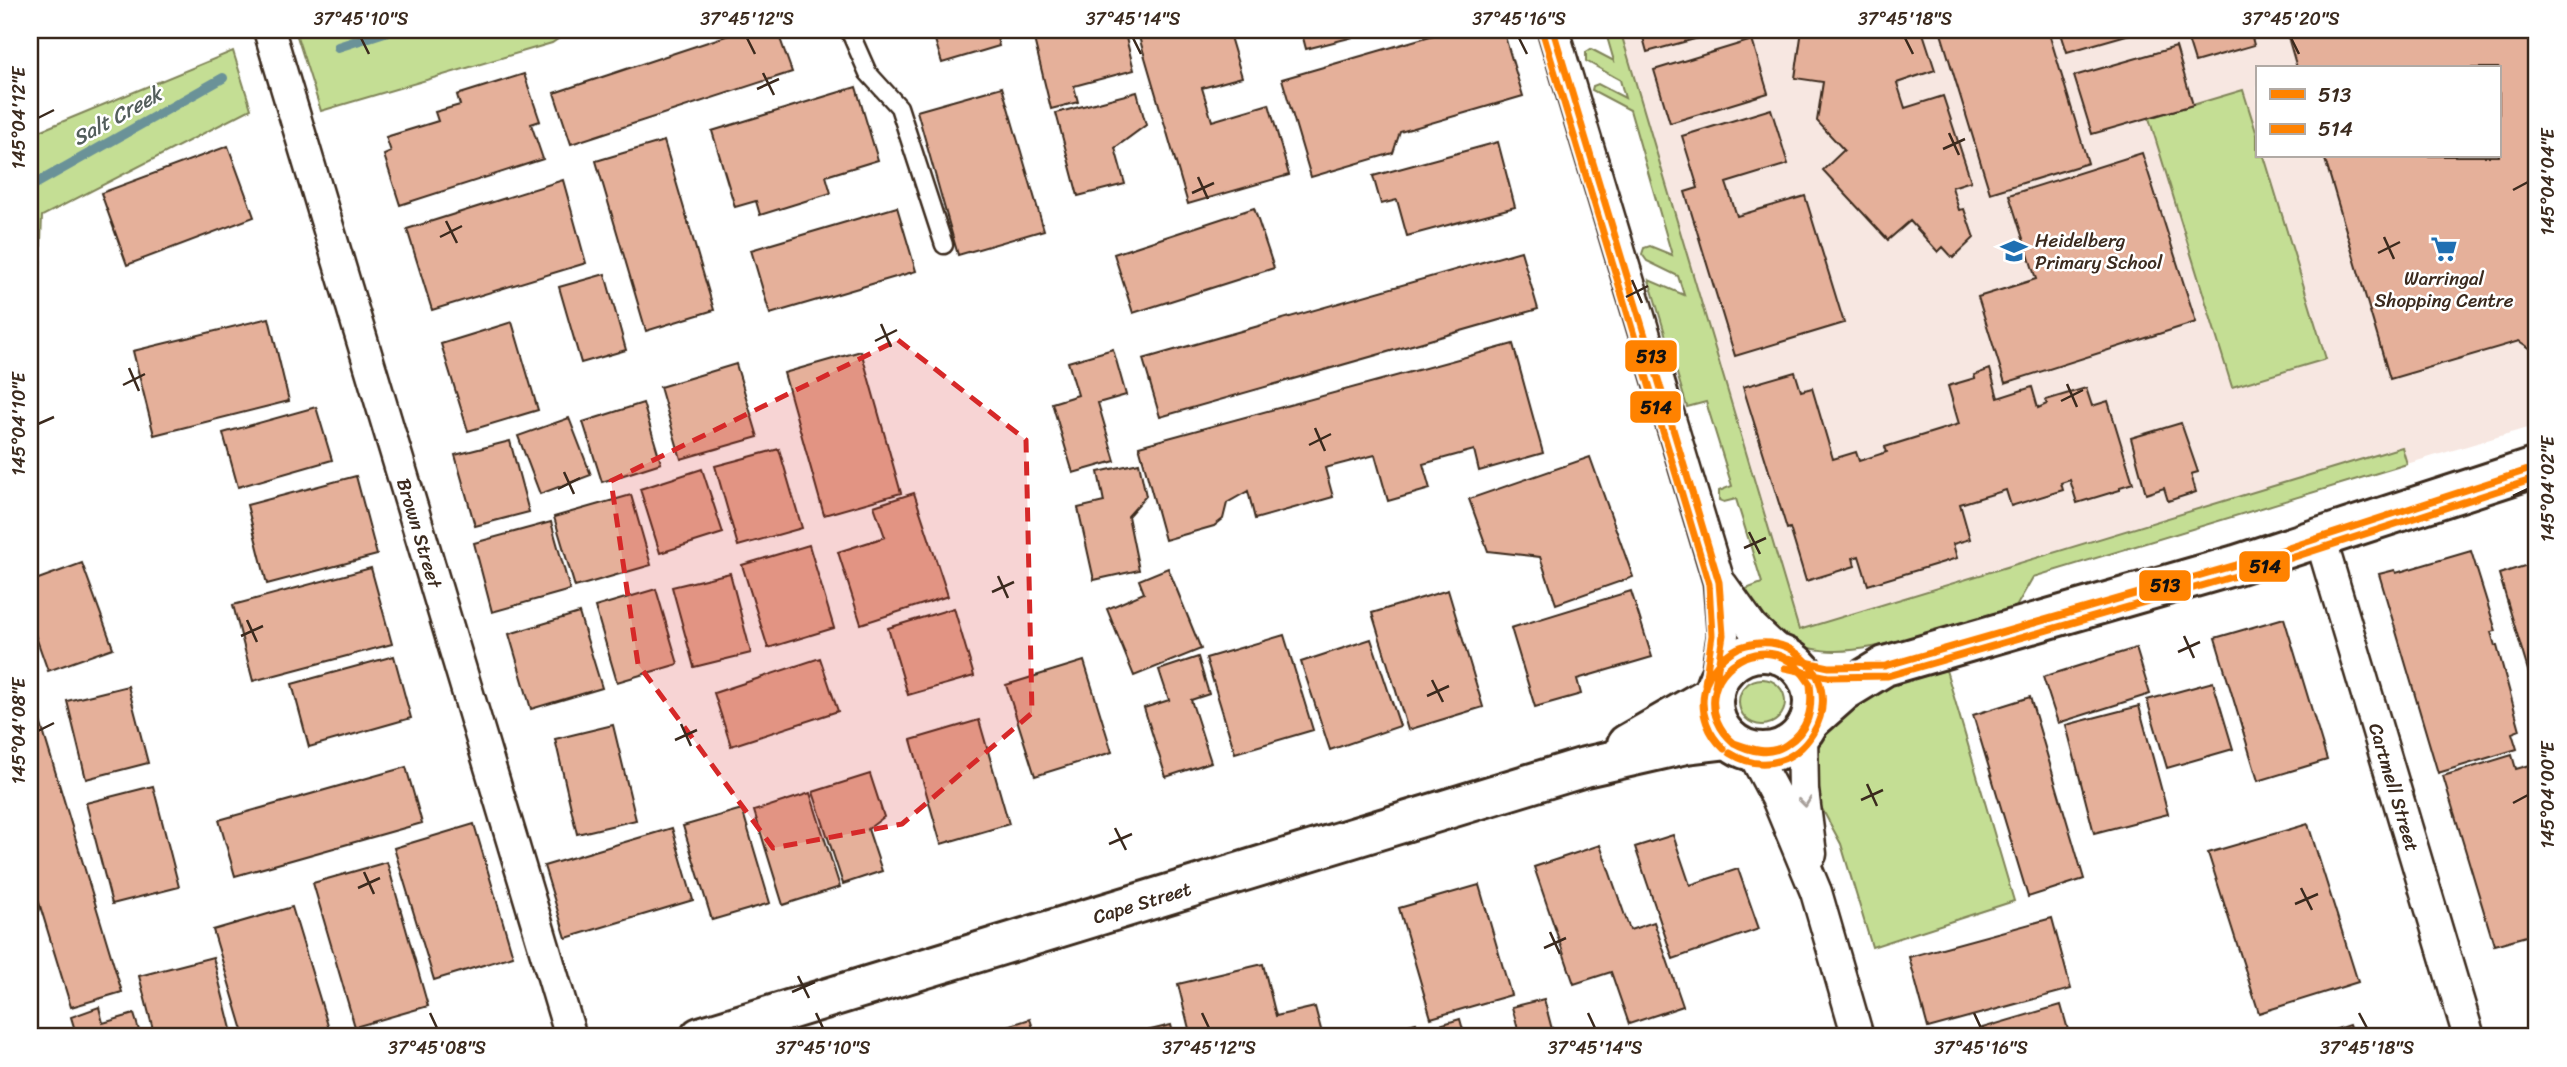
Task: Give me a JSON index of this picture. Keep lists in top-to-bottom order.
{
  "streets": {
    "street": ["Brown Street", "Cartmell Street", "Cape Street"]
  },
  "water": ["Salt Creek"],
  "places": {
    "supermarket": ["Warringal Shopping Centre"],
    "school or university": ["Heidelberg Primary School"]
  },
  "lines": ["transit line 513", "transit line 514"],
  "legend": ["513", "514"],
  "coordinates": [
    "37°45'10\"S",
    "37°45'12\"S",
    "37°45'14\"S",
    "37°45'16\"S",
    "37°45'18\"S",
    "37°45'20\"S",
    "145°04'12\"E",
    "145°04'04\"E",
    "145°04'10\"E",
    "145°04'02\"E",
    "145°04'08\"E",
    "145°04'00\"E",
    "37°45'08\"S"
  ]
}
